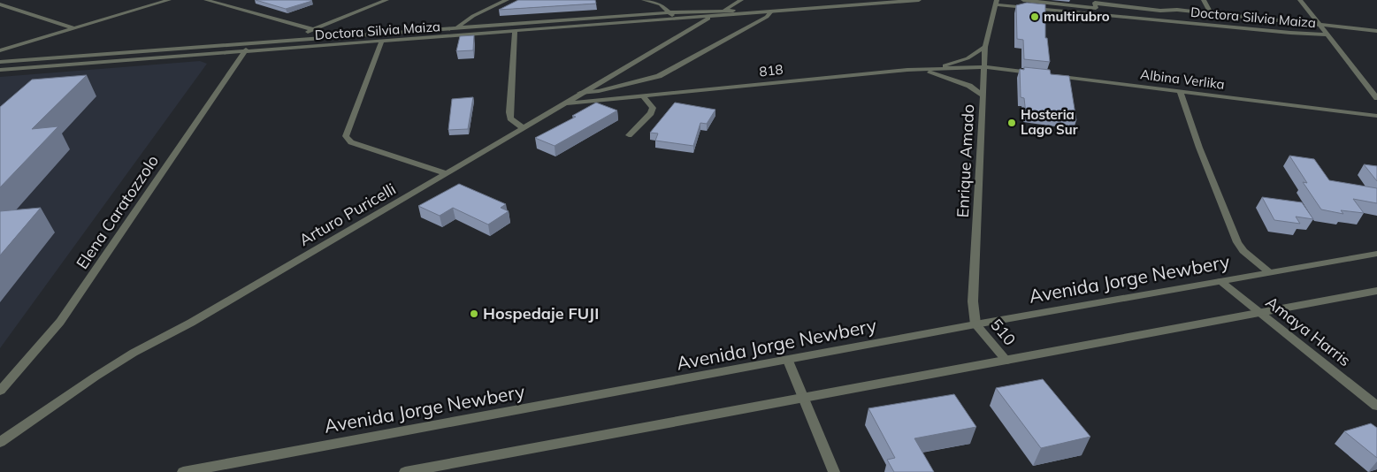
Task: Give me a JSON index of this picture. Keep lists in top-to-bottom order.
{
  "streets": {
    "street": [
      "Doctora Silvia Maiza",
      "818",
      "Albina Verlika",
      "Enrique Amado",
      "Elena Caratozzolo",
      "Arturo Puricelli",
      "Avenida Jorge Newbery",
      "Amaya Harris",
      "510"
    ]
  },
  "crossings": [
    ["Doctora Silvia Maiza", "Enrique Amado"],
    ["Doctora Silvia Maiza", "Elena Caratozzolo"],
    ["Doctora Silvia Maiza", "Arturo Puricelli"],
    ["818", "Enrique Amado"],
    ["818", "Arturo Puricelli"],
    ["Enrique Amado", "Avenida Jorge Newbery"],
    ["Enrique Amado", "510"],
    ["Avenida Jorge Newbery", "Amaya Harris"],
    ["Avenida Jorge Newbery", "510"]
  ],
  "places": ["multirubro", "Hosteria Lago Sur", "Hospedaje FUJI"]
}
